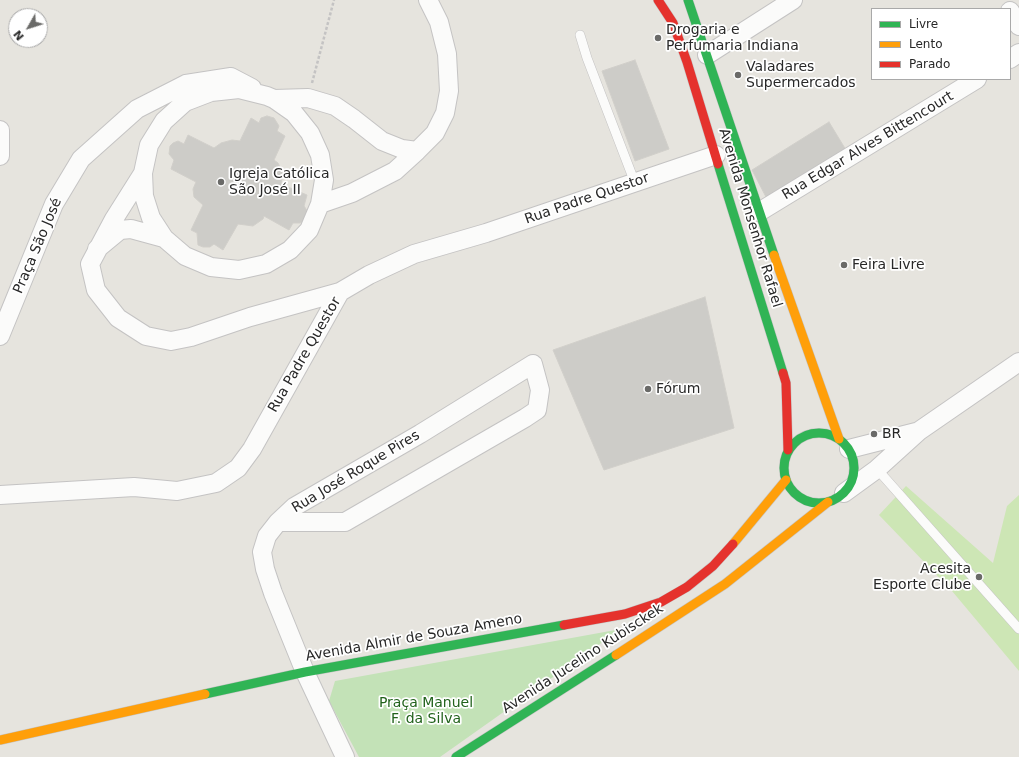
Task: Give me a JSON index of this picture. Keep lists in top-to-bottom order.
{
  "streets": {
    "main road": ["Avenida Monsenhor Rafael", "Avenida Almir de Souza Ameno", "Avenida Jucelino Kubisckek"],
    "street": [
      "Rua Edgar Alves Bittencourt",
      "Rua Padre Questor",
      "Praça São José",
      "Rua José Roque Pires"
    ]
  },
  "crossings": [
    ["Rua Edgar Alves Bittencourt", "Avenida Monsenhor Rafael"],
    ["Rua Padre Questor", "Avenida Monsenhor Rafael"],
    ["Rua Padre Questor", "Praça São José"],
    ["Avenida Monsenhor Rafael", "Avenida Almir de Souza Ameno"],
    ["Avenida Monsenhor Rafael", "Avenida Jucelino Kubisckek"],
    ["Rua José Roque Pires", "Avenida Almir de Souza Ameno"],
    ["Avenida Almir de Souza Ameno", "Avenida Jucelino Kubisckek"]
  ],
  "parks": ["Praça Manuel F. da Silva"],
  "places": [
    "Drogaria e Perfumaria Indiana",
    "Valadares Supermercados",
    "Igreja Católica São José II",
    "Feira Livre",
    "Fórum",
    "BR",
    "Acesita Esporte Clube"
  ],
  "legend": ["Livre", "Lento", "Parado"],
  "north": "bottom left"
}
